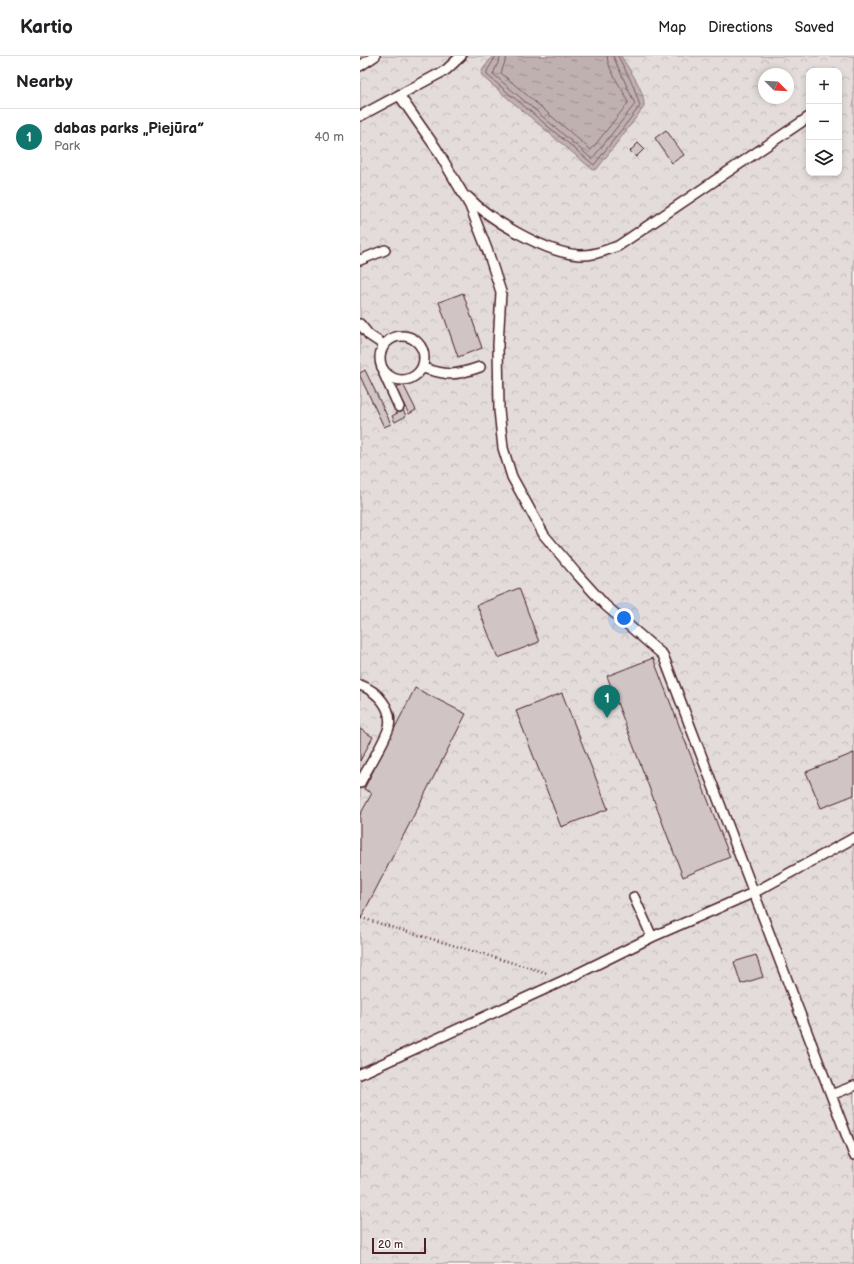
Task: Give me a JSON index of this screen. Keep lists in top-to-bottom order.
{
  "scale_bar": "20 m",
  "north": "bottom right",
  "page": {
    "header": "Kartio",
    "nav": ["Map", "Directions", "Saved"],
    "heading": "Nearby",
    "map_buttons": ["+", "−"],
    "list": [
      {
        "mark": "1",
        "name": "dabas parks „Piejūra”",
        "note": "Park",
        "value": "40 m"
      }
    ],
    "pins": "1",
    "scale": "20 m"
  }
}
